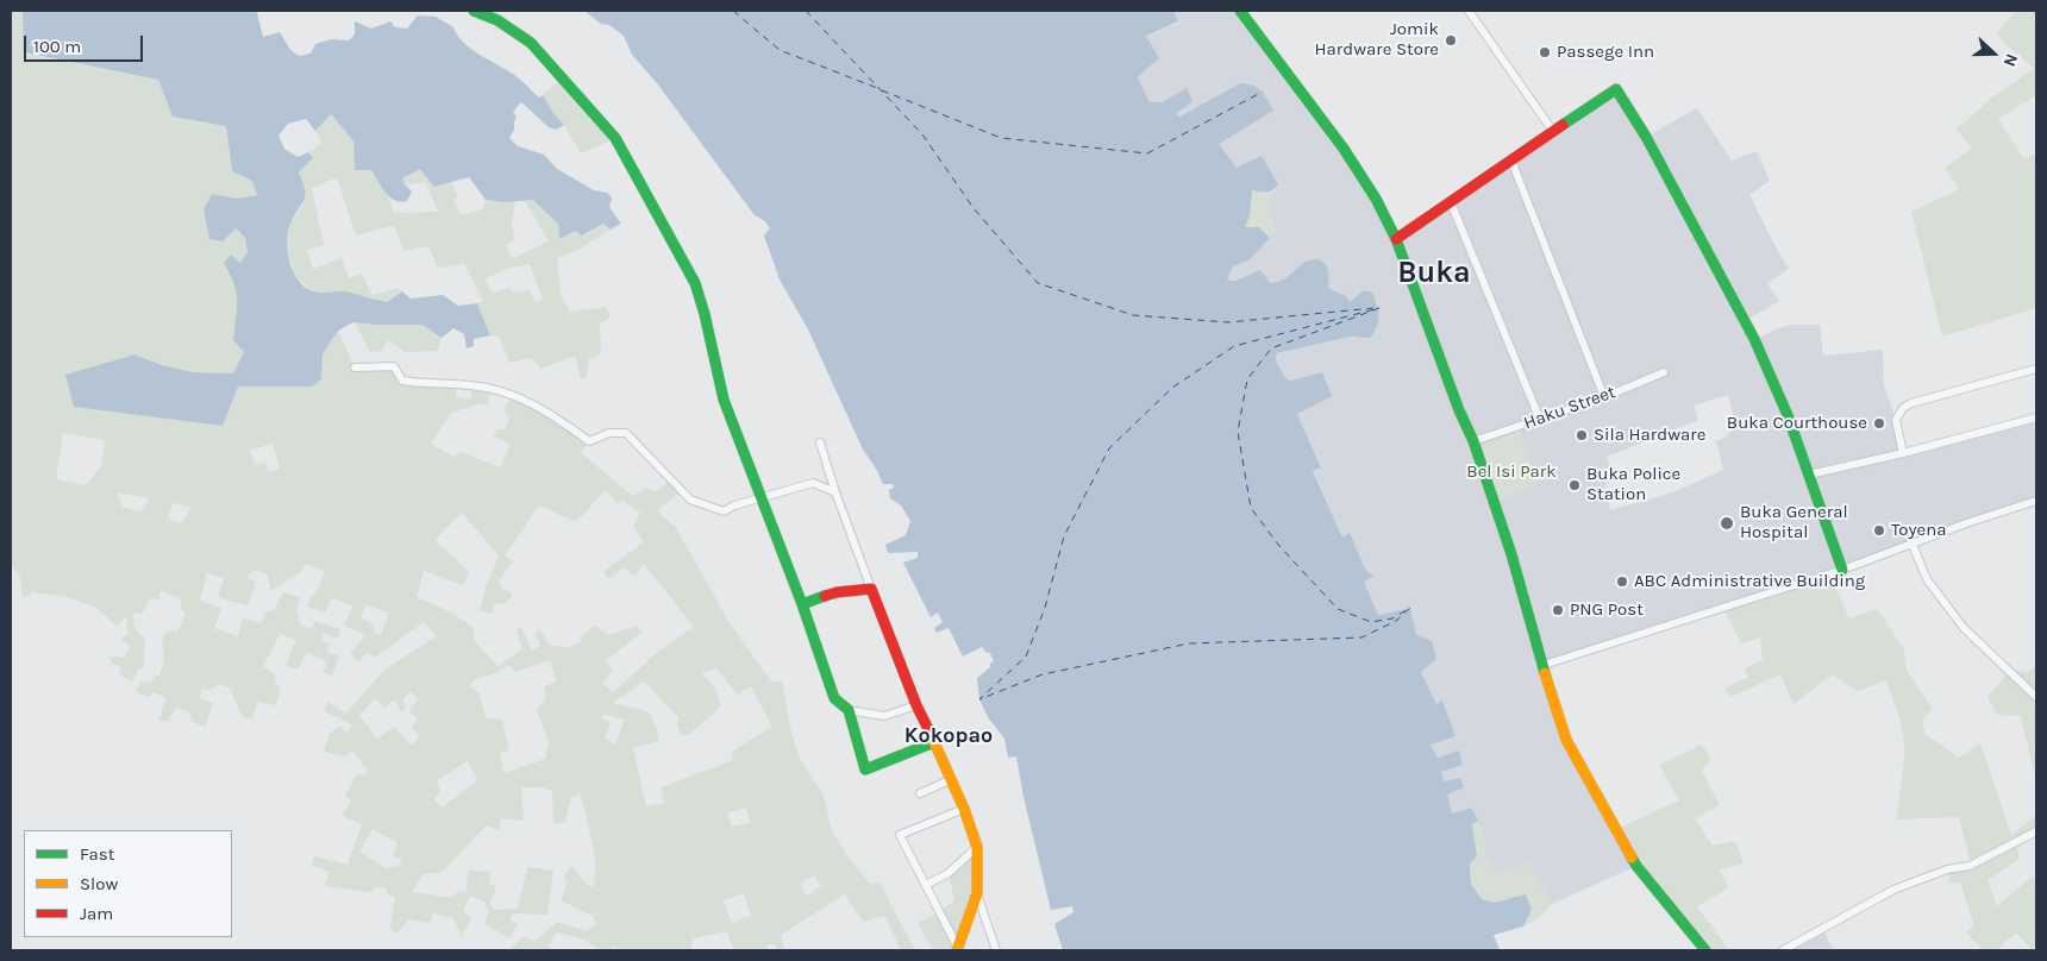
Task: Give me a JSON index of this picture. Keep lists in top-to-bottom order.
{
  "streets": {
    "street": ["Haku Street"]
  },
  "districts": ["Buka", "Kokopao"],
  "parks": ["Bel Isi Park"],
  "places": [
    "Jomik Hardware Store",
    "Passege Inn",
    "Buka Courthouse",
    "Sila Hardware",
    "Buka Police Station",
    "Buka General Hospital",
    "Toyena",
    "ABC Administrative Building",
    "PNG Post"
  ],
  "legend": ["Fast", "Slow", "Jam"],
  "scale_bar": "100 m",
  "north": "right"
}
